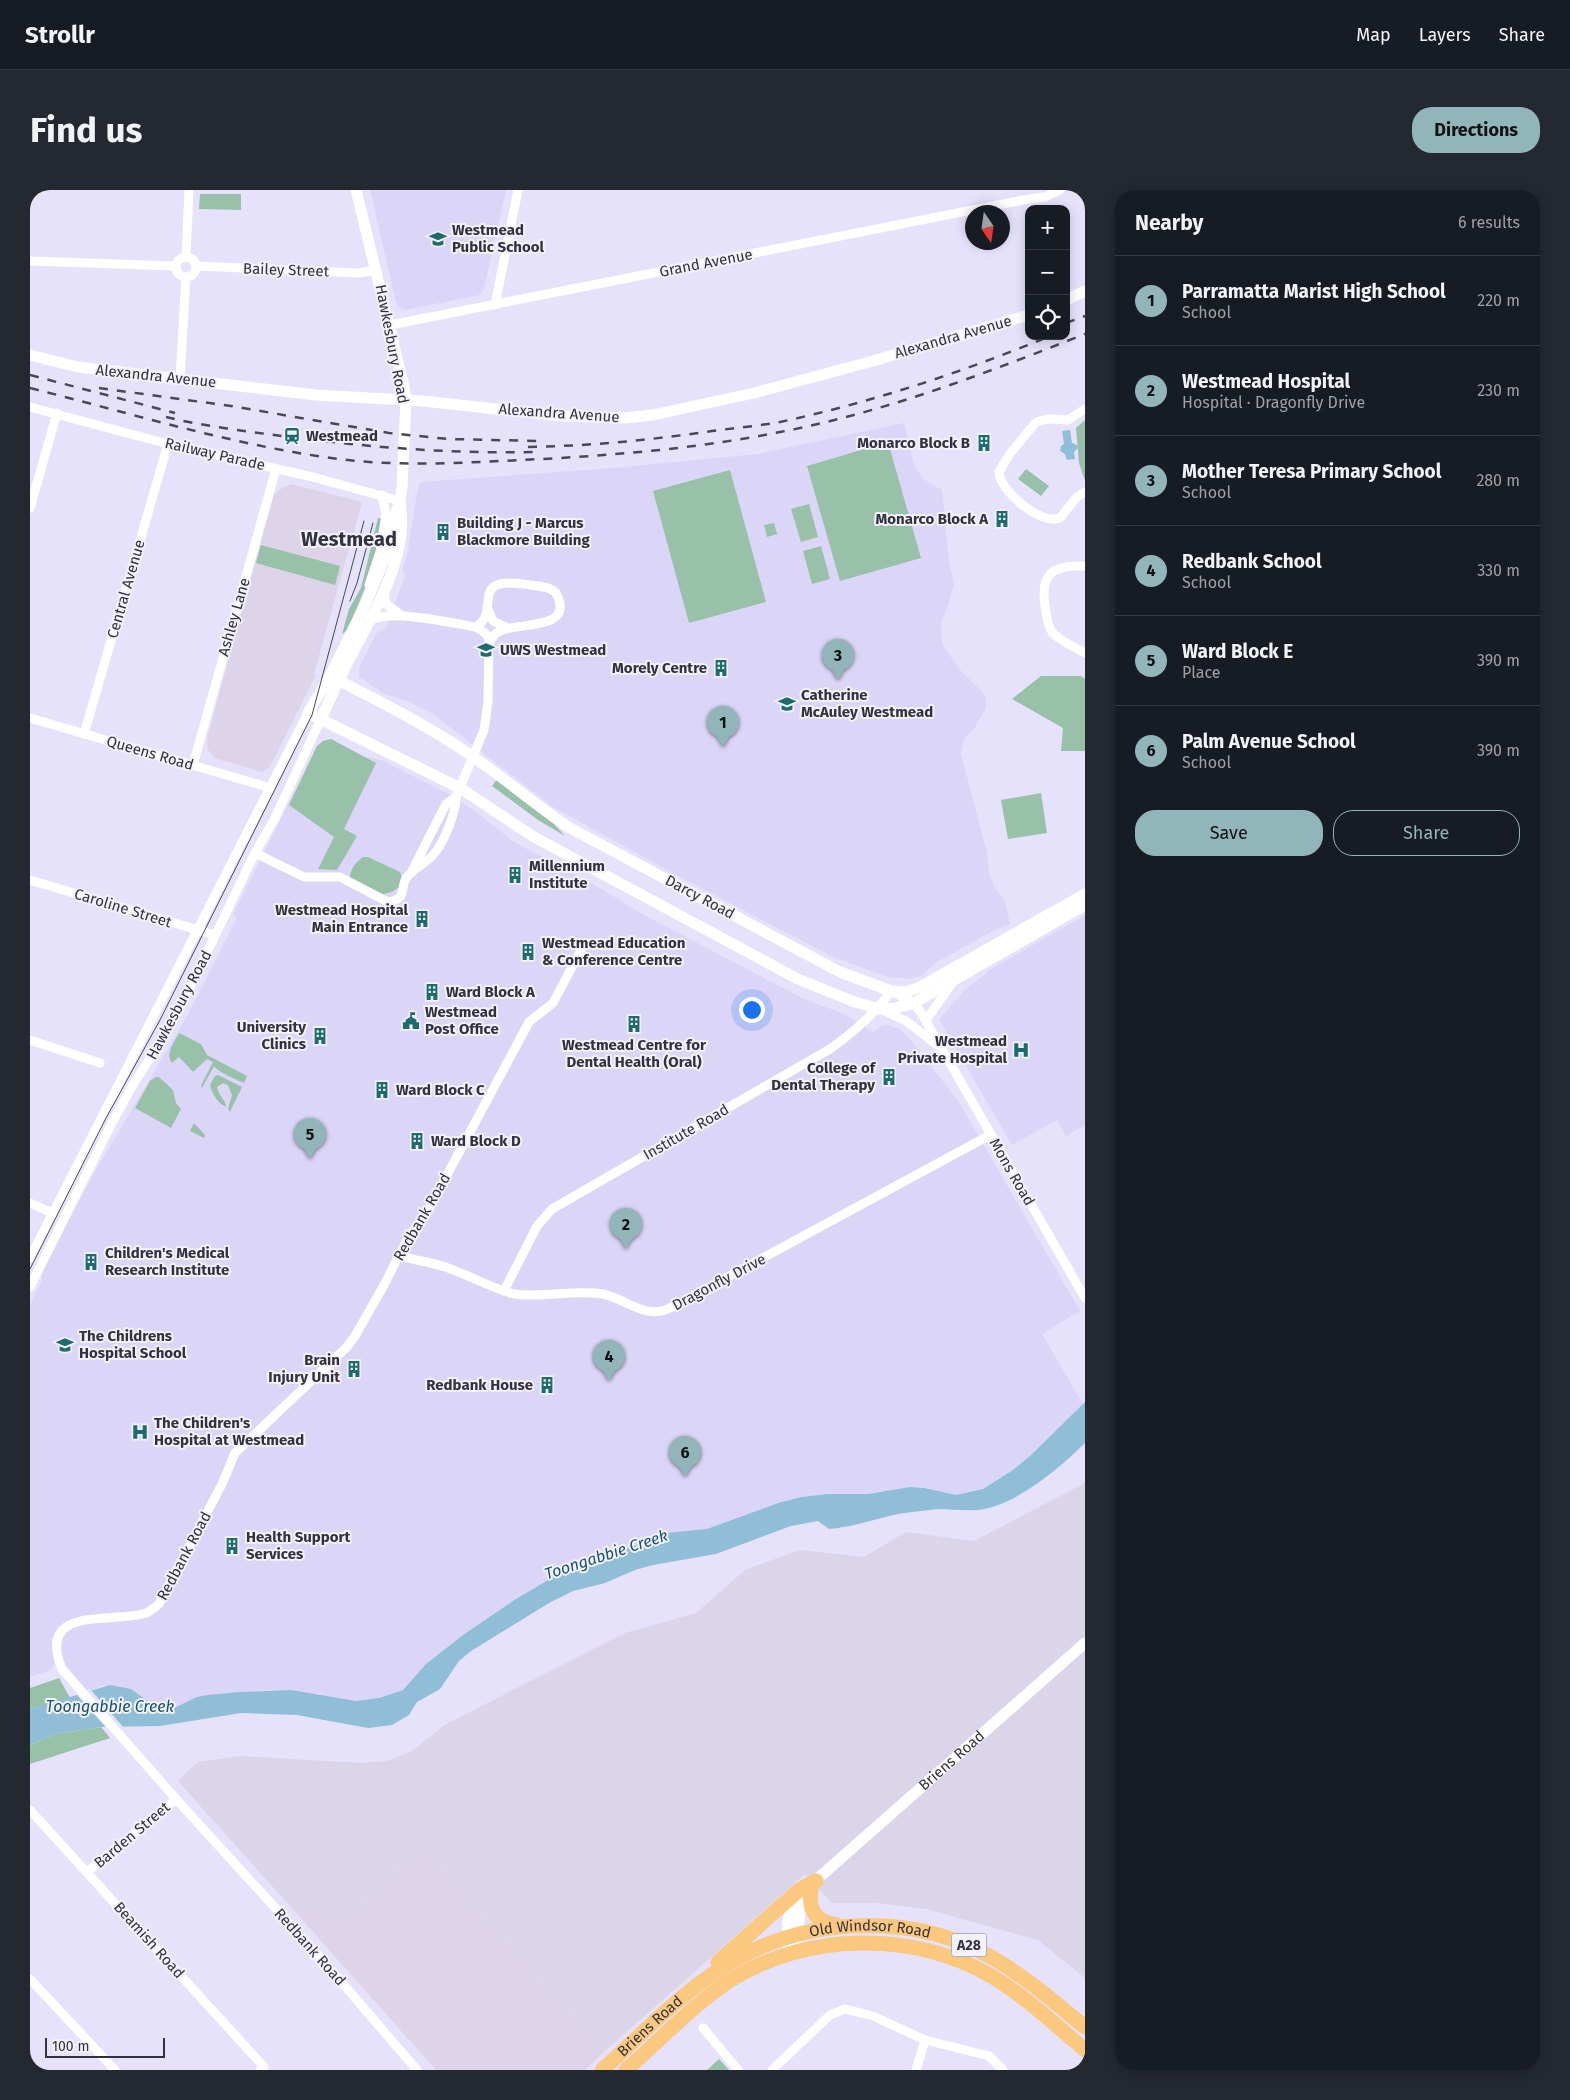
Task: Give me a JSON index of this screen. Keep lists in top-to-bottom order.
{
  "streets": {
    "highway": ["Briens Road", "Old Windsor Road", "A28"],
    "street": [
      "Grand Avenue",
      "Bailey Street",
      "Alexandra Avenue",
      "Hawkesbury Road",
      "Railway Parade",
      "Central Avenue",
      "Ashley Lane",
      "Queens Road",
      "Darcy Road",
      "Caroline Street",
      "Institute Road",
      "Mons Road",
      "Redbank Road",
      "Dragonfly Drive",
      "Barden Street",
      "Beamish Road"
    ]
  },
  "crossings": [
    ["Grand Avenue", "Hawkesbury Road"],
    ["Bailey Street", "Hawkesbury Road"],
    ["Alexandra Avenue", "Hawkesbury Road"],
    ["Hawkesbury Road", "Railway Parade"],
    ["Hawkesbury Road", "Queens Road"],
    ["Hawkesbury Road", "Darcy Road"],
    ["Hawkesbury Road", "Caroline Street"],
    ["Railway Parade", "Central Avenue"],
    ["Railway Parade", "Ashley Lane"],
    ["Central Avenue", "Queens Road"],
    ["Ashley Lane", "Queens Road"],
    ["Darcy Road", "Institute Road"],
    ["Darcy Road", "Mons Road"],
    ["Institute Road", "Mons Road"],
    ["Institute Road", "Dragonfly Drive"],
    ["Mons Road", "Dragonfly Drive"],
    ["Redbank Road", "Dragonfly Drive"],
    ["Redbank Road", "Barden Street"],
    ["Briens Road", "Old Windsor Road"],
    ["Barden Street", "Beamish Road"]
  ],
  "districts": ["Westmead"],
  "water": ["Toongabbie Creek"],
  "places": {
    "school or university": [
      "Westmead Public School",
      "UWS Westmead",
      "Catherine McAuley Westmead",
      "The Childrens Hospital School"
    ],
    "station": ["Westmead"],
    "building": [
      "Monarco Block B",
      "Monarco Block A",
      "Building J - Marcus Blackmore Building",
      "Morely Centre",
      "Millennium Institute",
      "Westmead Hospital Main Entrance",
      "Westmead Education & Conference Centre",
      "Ward Block A",
      "Westmead Centre for Dental Health (Oral)",
      "University Clinics",
      "College of Dental Therapy",
      "Ward Block C",
      "Ward Block D",
      "Children's Medical Research Institute",
      "Brain Injury Unit",
      "Redbank House",
      "Health Support Services"
    ],
    "public building": ["Westmead Post Office"],
    "hospital": ["Westmead Private Hospital", "The Children's Hospital at Westmead"]
  },
  "scale_bar": "100 m",
  "north": "bottom",
  "page": {
    "header": "Strollr",
    "nav": ["Map", "Layers", "Share"],
    "buttons": [
      "Directions",
      ["Save", "Share"]
    ],
    "title": "Find us",
    "heading": ["Nearby", "6 results"],
    "map_buttons": ["+", "−"],
    "list": [
      {
        "mark": "1",
        "name": "Parramatta Marist High School",
        "note": "School",
        "value": "220 m"
      },
      {
        "mark": "2",
        "name": "Westmead Hospital",
        "note": "Hospital · Dragonfly Drive",
        "value": "230 m"
      },
      {
        "mark": "3",
        "name": "Mother Teresa Primary School",
        "note": "School",
        "value": "280 m"
      },
      {
        "mark": "4",
        "name": "Redbank School",
        "note": "School",
        "value": "330 m"
      },
      {
        "mark": "5",
        "name": "Ward Block E",
        "note": "Place",
        "value": "390 m"
      },
      {
        "mark": "6",
        "name": "Palm Avenue School",
        "note": "School",
        "value": "390 m"
      }
    ],
    "pins": [
      "3",
      "1",
      "5",
      "2",
      "4",
      "6"
    ],
    "scale": "100 m"
  }
}
